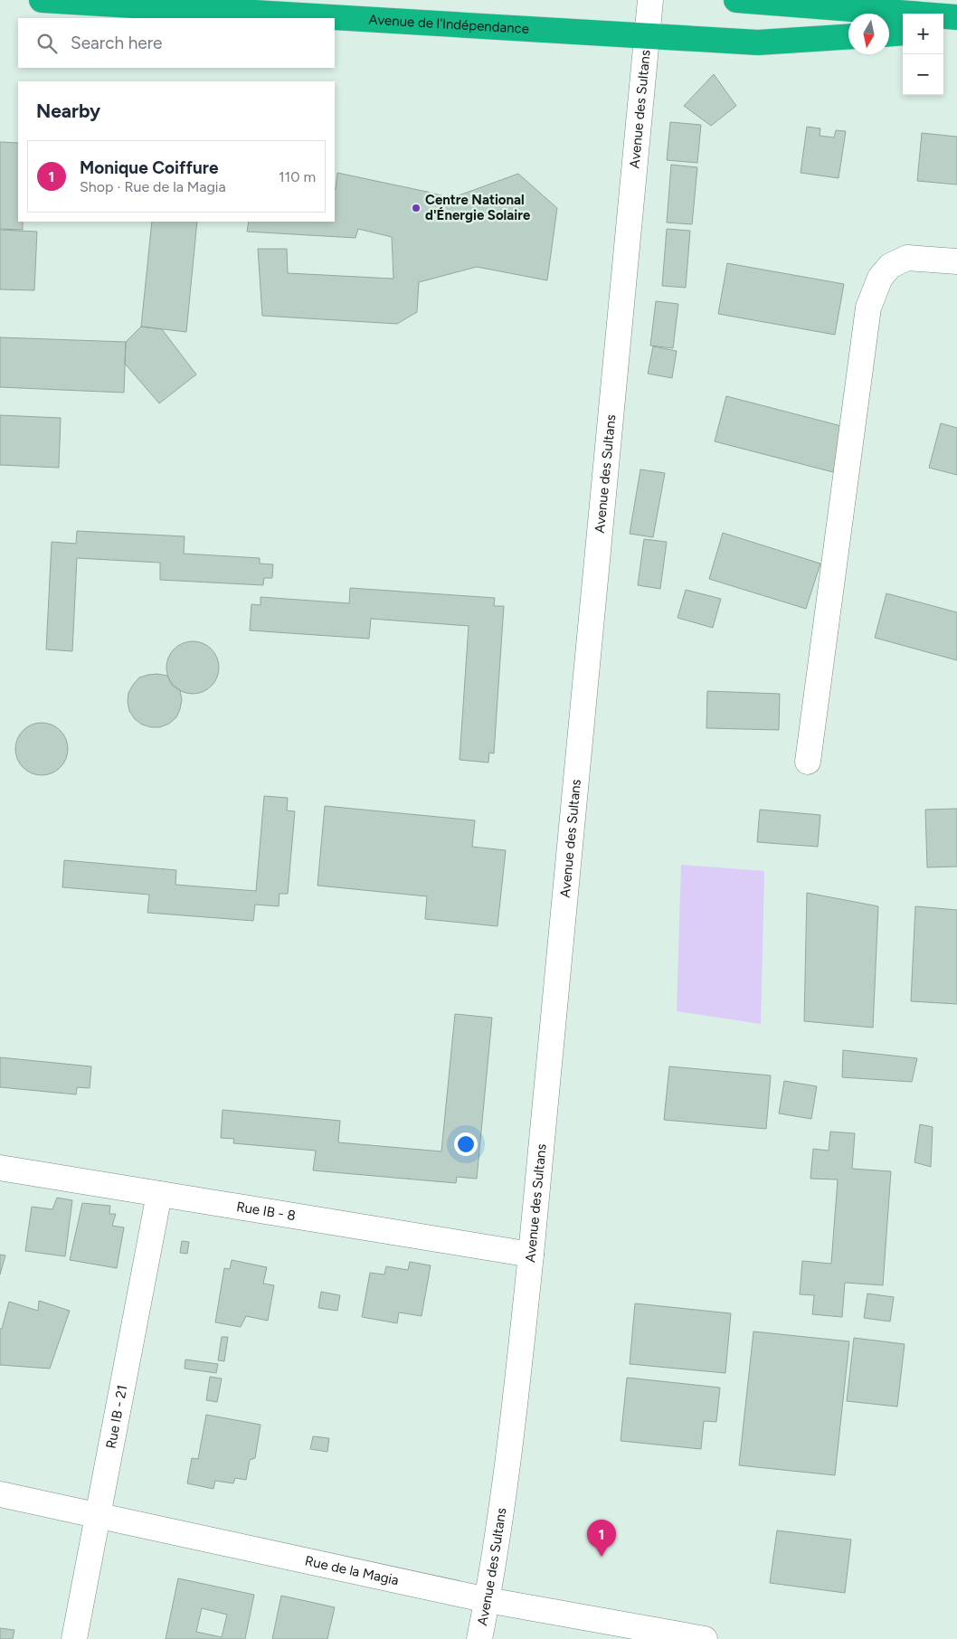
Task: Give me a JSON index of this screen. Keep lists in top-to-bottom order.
{
  "streets": {
    "highway": ["Avenue de l'Indépendance"],
    "street": [
      "Avenue des Sultans",
      "Rue IB - 8",
      "Rue IB - 21",
      "Rue de la Magia"
    ]
  },
  "crossings": [
    ["Avenue de l'Indépendance", "Avenue des Sultans"],
    ["Avenue des Sultans", "Rue IB - 8"],
    ["Avenue des Sultans", "Rue de la Magia"],
    ["Rue IB - 8", "Rue IB - 21"],
    ["Rue IB - 21", "Rue de la Magia"]
  ],
  "places": ["Centre National d'Énergie Solaire"],
  "north": "bottom",
  "page": {
    "map_buttons": ["+", "−"],
    "search": "Search here",
    "heading": "Nearby",
    "list": [
      {
        "mark": "1",
        "name": "Monique Coiffure",
        "note": "Shop · Rue de la Magia",
        "value": "110 m"
      }
    ],
    "pins": "1"
  }
}
